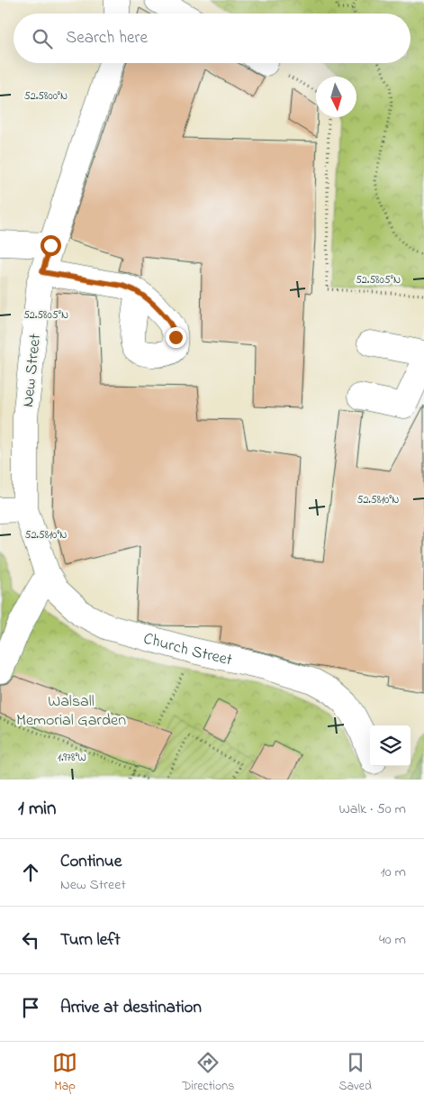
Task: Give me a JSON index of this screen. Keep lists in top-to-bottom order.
{
  "streets": {
    "street": ["New Street", "Church Street"]
  },
  "crossings": [
    ["New Street", "Church Street"]
  ],
  "parks": ["Walsall Memorial Garden"],
  "north": "bottom",
  "page": {
    "search": "Search here",
    "heading": ["1 min", "Walk · 50 m"],
    "list": [
      ["Continue", "New Street", "10 m"],
      ["Turn left", "40 m"],
      "Arrive at destination"
    ],
    "nav": ["Map", "Directions", "Saved"]
  },
  "coordinates": [
    "52.5800°N",
    "52.5805°N",
    "52.5810°N",
    "1.978°W"
  ]
}
